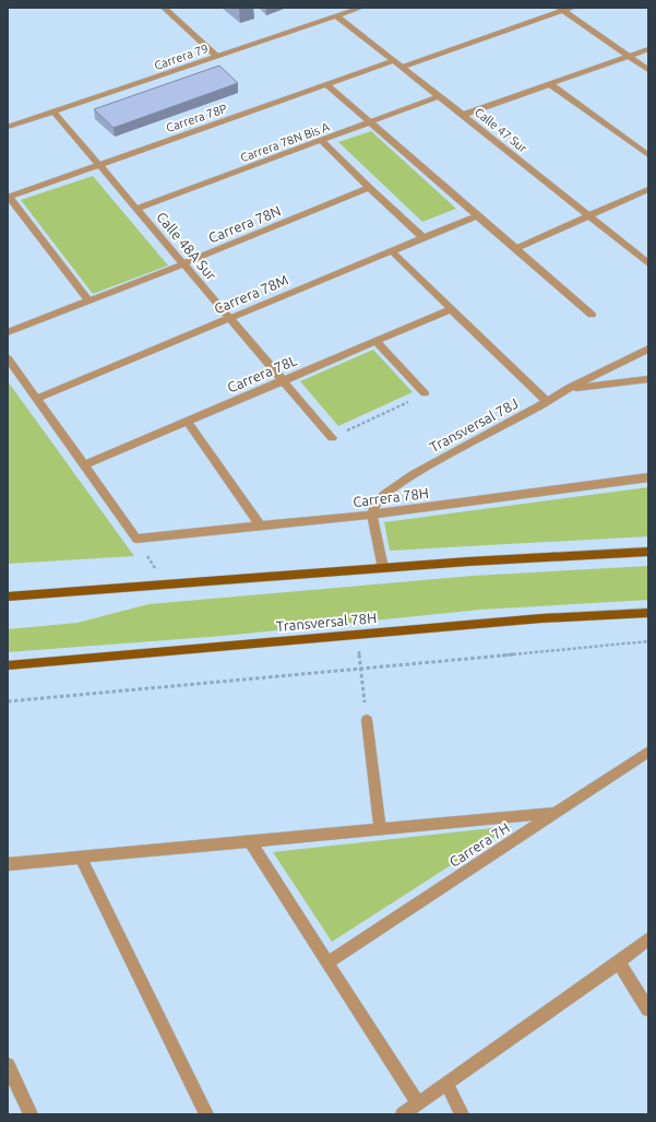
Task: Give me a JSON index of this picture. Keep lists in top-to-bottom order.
{
  "streets": {
    "main road": ["Transversal 78H"],
    "street": [
      "Carrera 79",
      "Carrera 78P",
      "Calle 47 Sur",
      "Carrera 78N Bis A",
      "Carrera 78N",
      "Calle 48A Sur",
      "Carrera 78M",
      "Carrera 78L",
      "Transversal 78J",
      "Carrera 78H",
      "Carrera 7H"
    ]
  },
  "crossings": [
    ["Carrera 79", "Calle 47 Sur"],
    ["Carrera 79", "Calle 48A Sur"],
    ["Carrera 78P", "Calle 47 Sur"],
    ["Carrera 78P", "Calle 48A Sur"],
    ["Calle 47 Sur", "Carrera 78N Bis A"],
    ["Carrera 78N Bis A", "Calle 48A Sur"],
    ["Carrera 78N", "Calle 48A Sur"],
    ["Calle 48A Sur", "Carrera 78M"],
    ["Calle 48A Sur", "Carrera 78L"],
    ["Carrera 78L", "Carrera 78H"],
    ["Transversal 78J", "Carrera 78H"]
  ]
}
